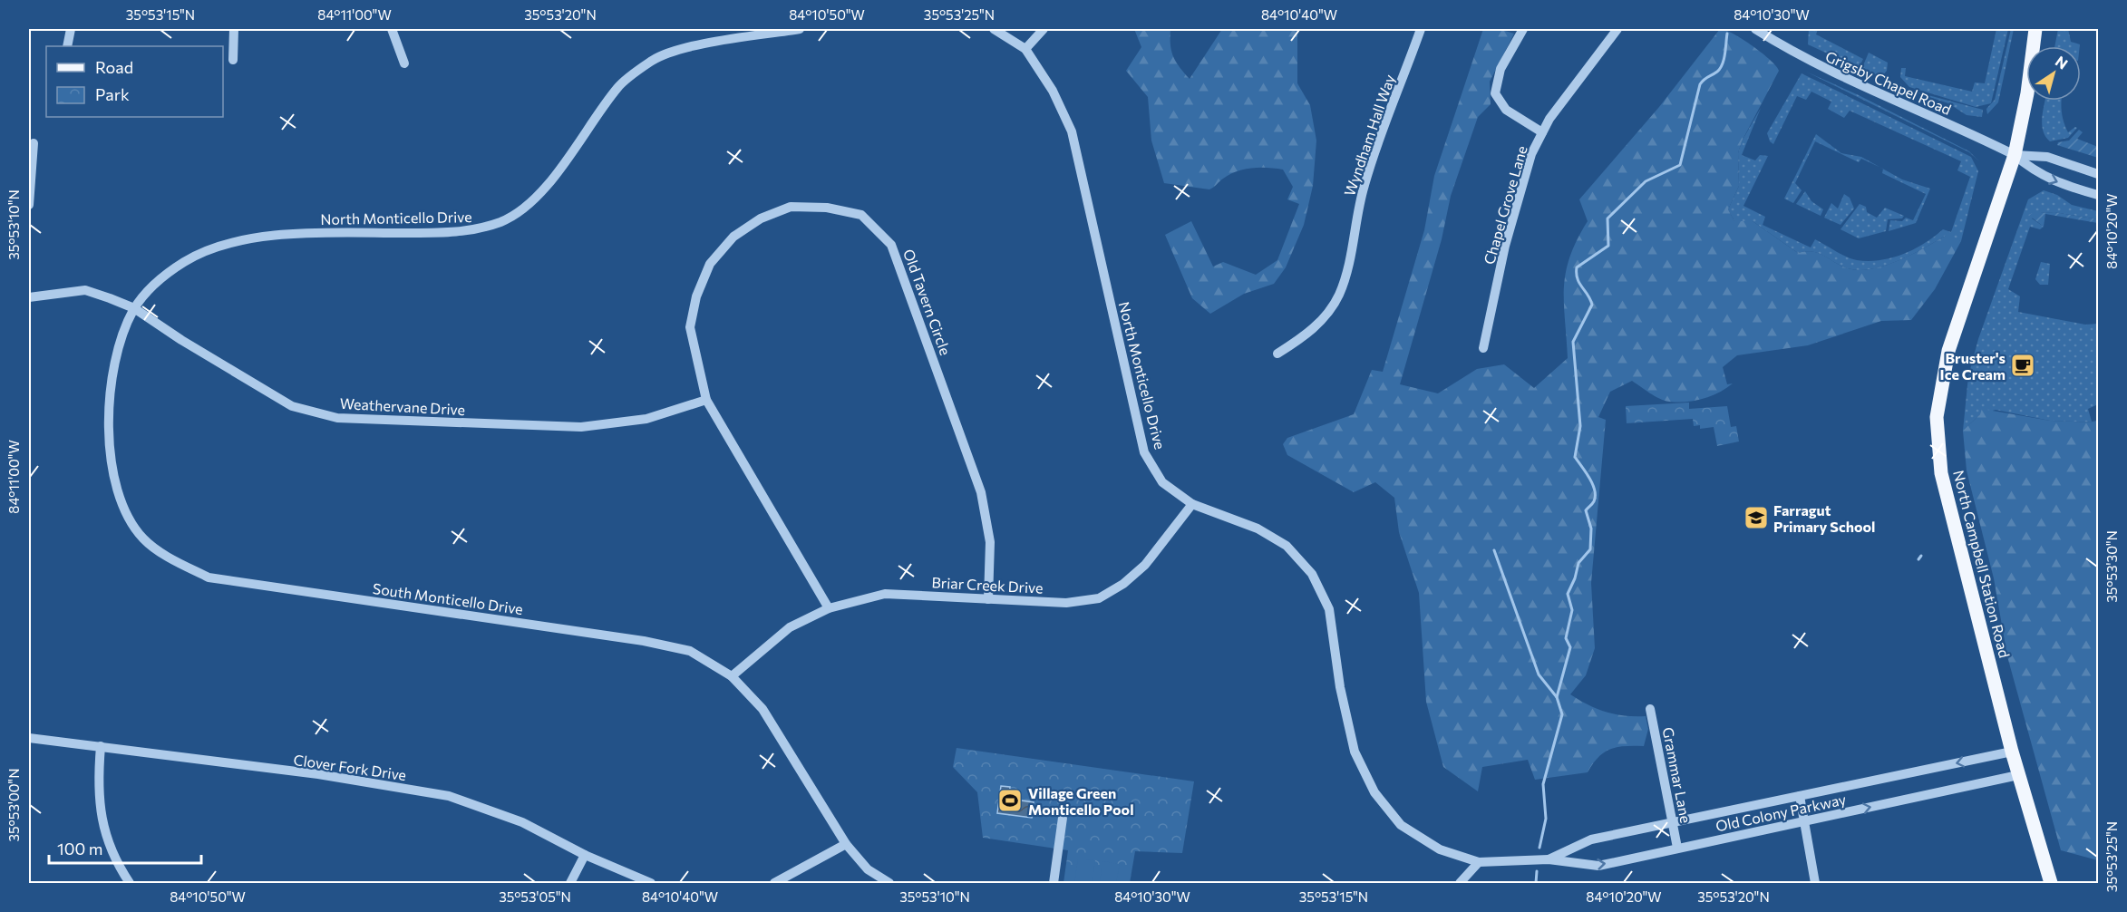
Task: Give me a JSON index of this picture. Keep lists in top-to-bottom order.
{
  "streets": {
    "main road": ["North Campbell Station Road"],
    "street": [
      "Grigsby Chapel Road",
      "Wyndham Hall Way",
      "Chapel Grove Lane",
      "North Monticello Drive",
      "Old Tavern Circle",
      "Weathervane Drive",
      "Briar Creek Drive",
      "South Monticello Drive",
      "Clover Fork Drive",
      "Grammar Lane",
      "Old Colony Parkway"
    ]
  },
  "crossings": [
    ["Grigsby Chapel Road", "North Campbell Station Road"],
    ["North Monticello Drive", "Weathervane Drive"],
    ["North Monticello Drive", "Briar Creek Drive"],
    ["North Monticello Drive", "South Monticello Drive"],
    ["North Monticello Drive", "Old Colony Parkway"],
    ["Old Tavern Circle", "Weathervane Drive"],
    ["Old Tavern Circle", "Briar Creek Drive"],
    ["Weathervane Drive", "South Monticello Drive"],
    ["North Campbell Station Road", "Old Colony Parkway"],
    ["Briar Creek Drive", "South Monticello Drive"],
    ["Grammar Lane", "Old Colony Parkway"]
  ],
  "places": {
    "cafe": ["Bruster's Ice Cream"],
    "school or university": ["Farragut Primary School"],
    "sports": ["Village Green Monticello Pool"]
  },
  "legend": ["Road", "Park"],
  "scale_bar": "100 m",
  "north": "top right",
  "coordinates": [
    "35°53'15\"N",
    "84°11'00\"W",
    "35°53'20\"N",
    "84°10'50\"W",
    "35°53'25\"N",
    "84°10'40\"W",
    "84°10'30\"W",
    "35°53'10\"N",
    "84°10'20\"W",
    "35°53'30\"N",
    "35°53'00\"N",
    "35°53'05\"N"
  ]
}
